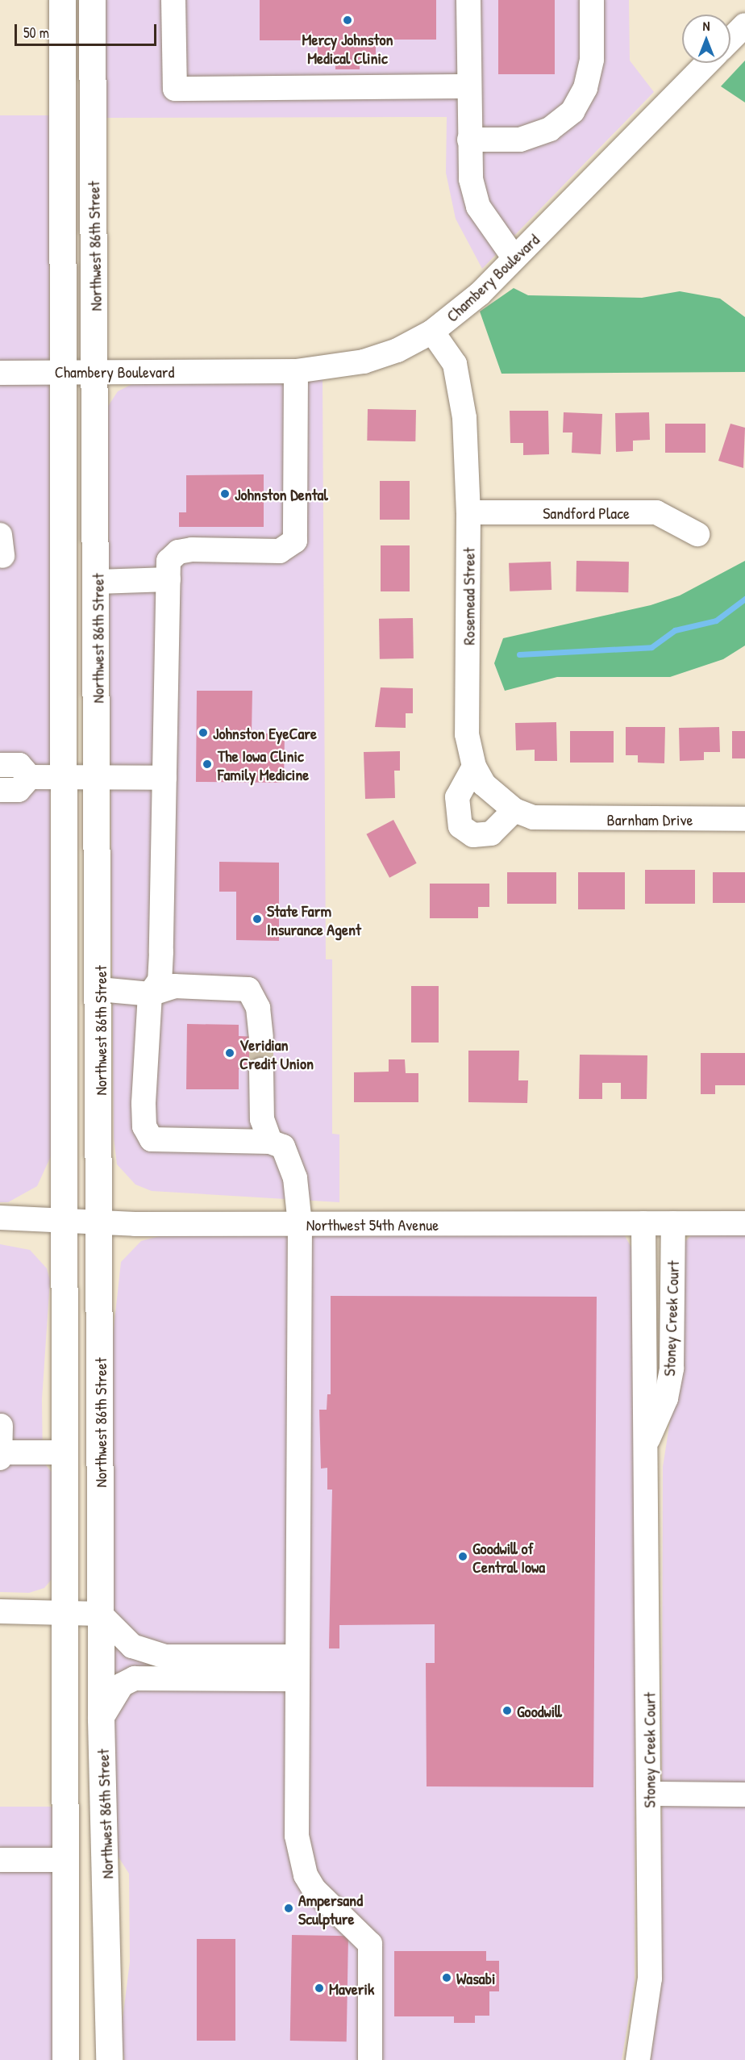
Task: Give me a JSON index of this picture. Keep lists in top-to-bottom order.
{
  "streets": {
    "main road": ["Northwest 86th Street"],
    "street": [
      "Chambery Boulevard",
      "Sandford Place",
      "Rosemead Street",
      "Barnham Drive",
      "Northwest 54th Avenue",
      "Stoney Creek Court"
    ]
  },
  "crossings": [
    ["Northwest 86th Street", "Chambery Boulevard"],
    ["Northwest 86th Street", "Northwest 54th Avenue"],
    ["Chambery Boulevard", "Rosemead Street"],
    ["Sandford Place", "Rosemead Street"],
    ["Rosemead Street", "Barnham Drive"],
    ["Northwest 54th Avenue", "Stoney Creek Court"]
  ],
  "places": [
    "Mercy Johnston Medical Clinic",
    "Johnston Dental",
    "Johnston EyeCare",
    "The Iowa Clinic Family Medicine",
    "State Farm Insurance Agent",
    "Veridian Credit Union",
    "Goodwill of Central Iowa",
    "Goodwill",
    "Ampersand Sculpture",
    "Wasabi",
    "Maverik"
  ],
  "scale_bar": "50 m",
  "north": "top"
}
